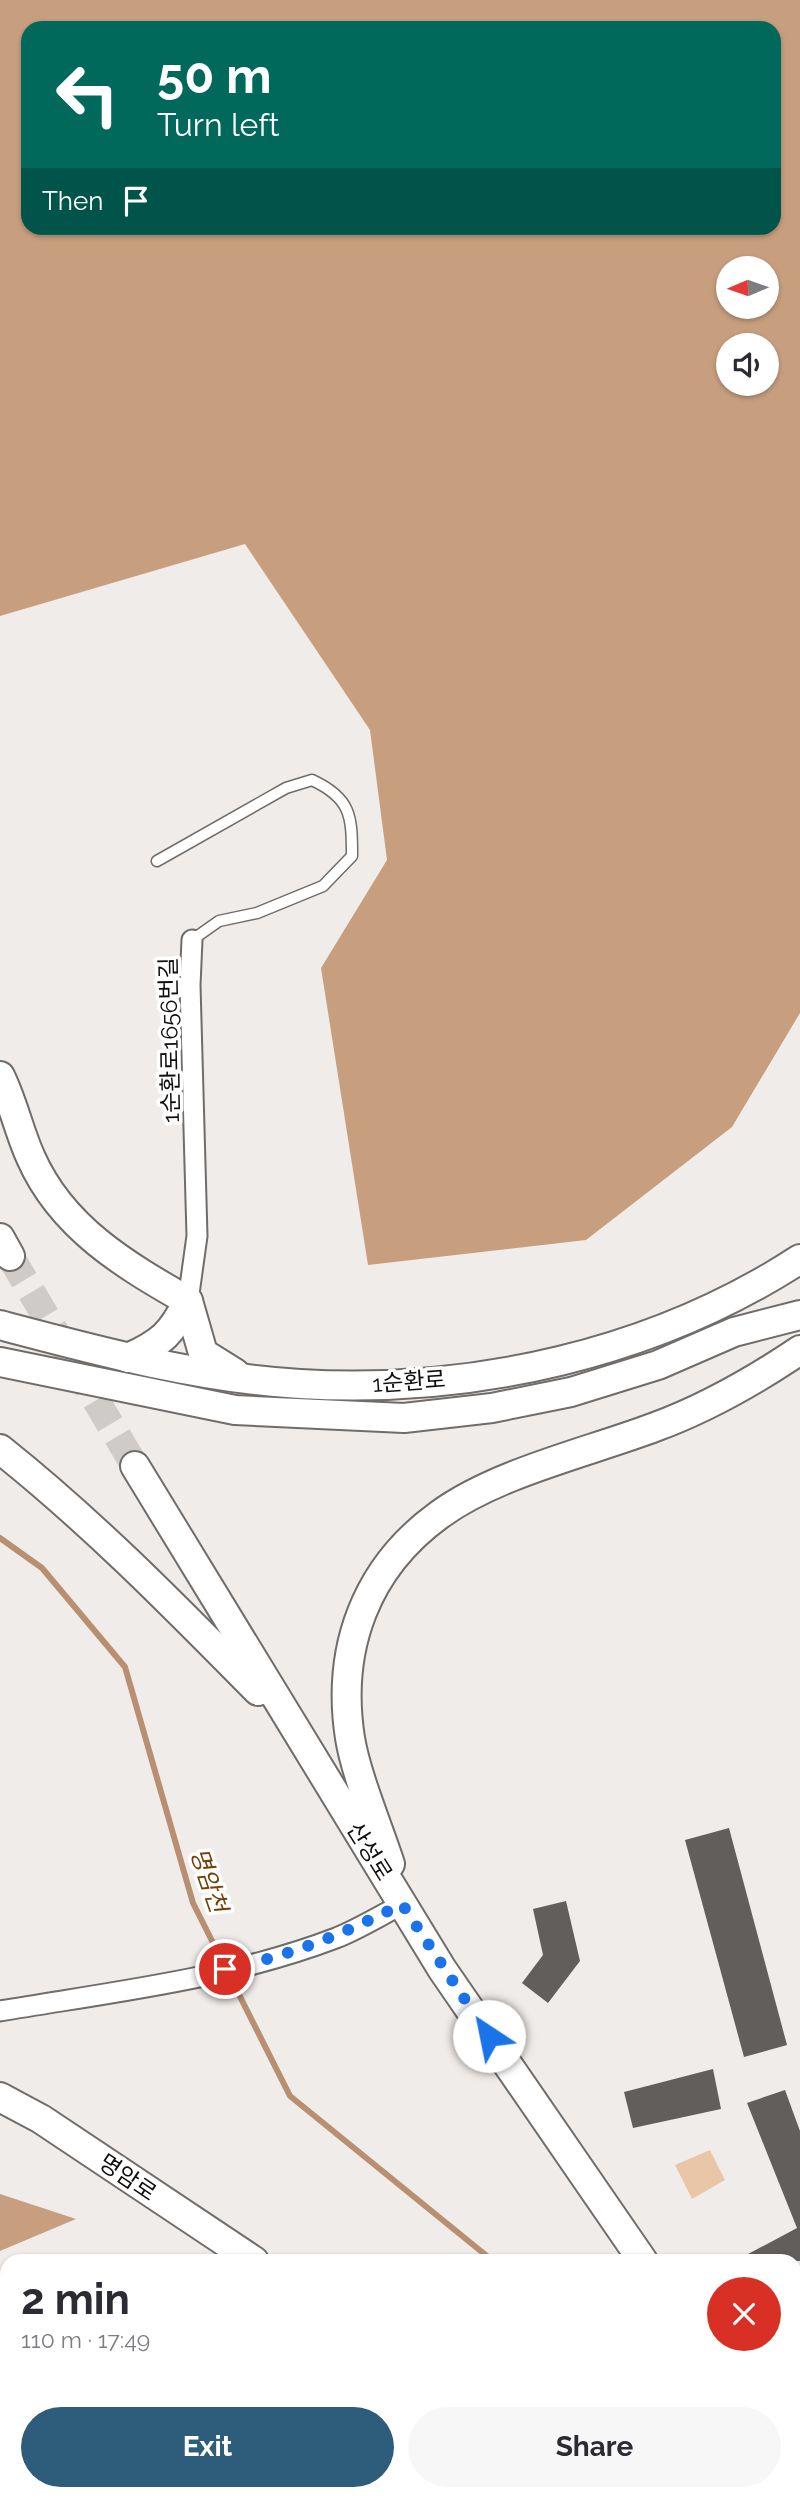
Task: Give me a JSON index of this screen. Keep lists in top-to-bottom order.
{
  "streets": {
    "main road": ["1순환로", "산성로", "명암로"],
    "street": ["1순환로1656번길"]
  },
  "water": ["명암천"],
  "north": "left",
  "page": {
    "turn": ["50 m", "Turn left"],
    "then": "Then",
    "heading": ["2 min", "110 m · 17:49"],
    "buttons": ["Exit", "Share"]
  }
}
